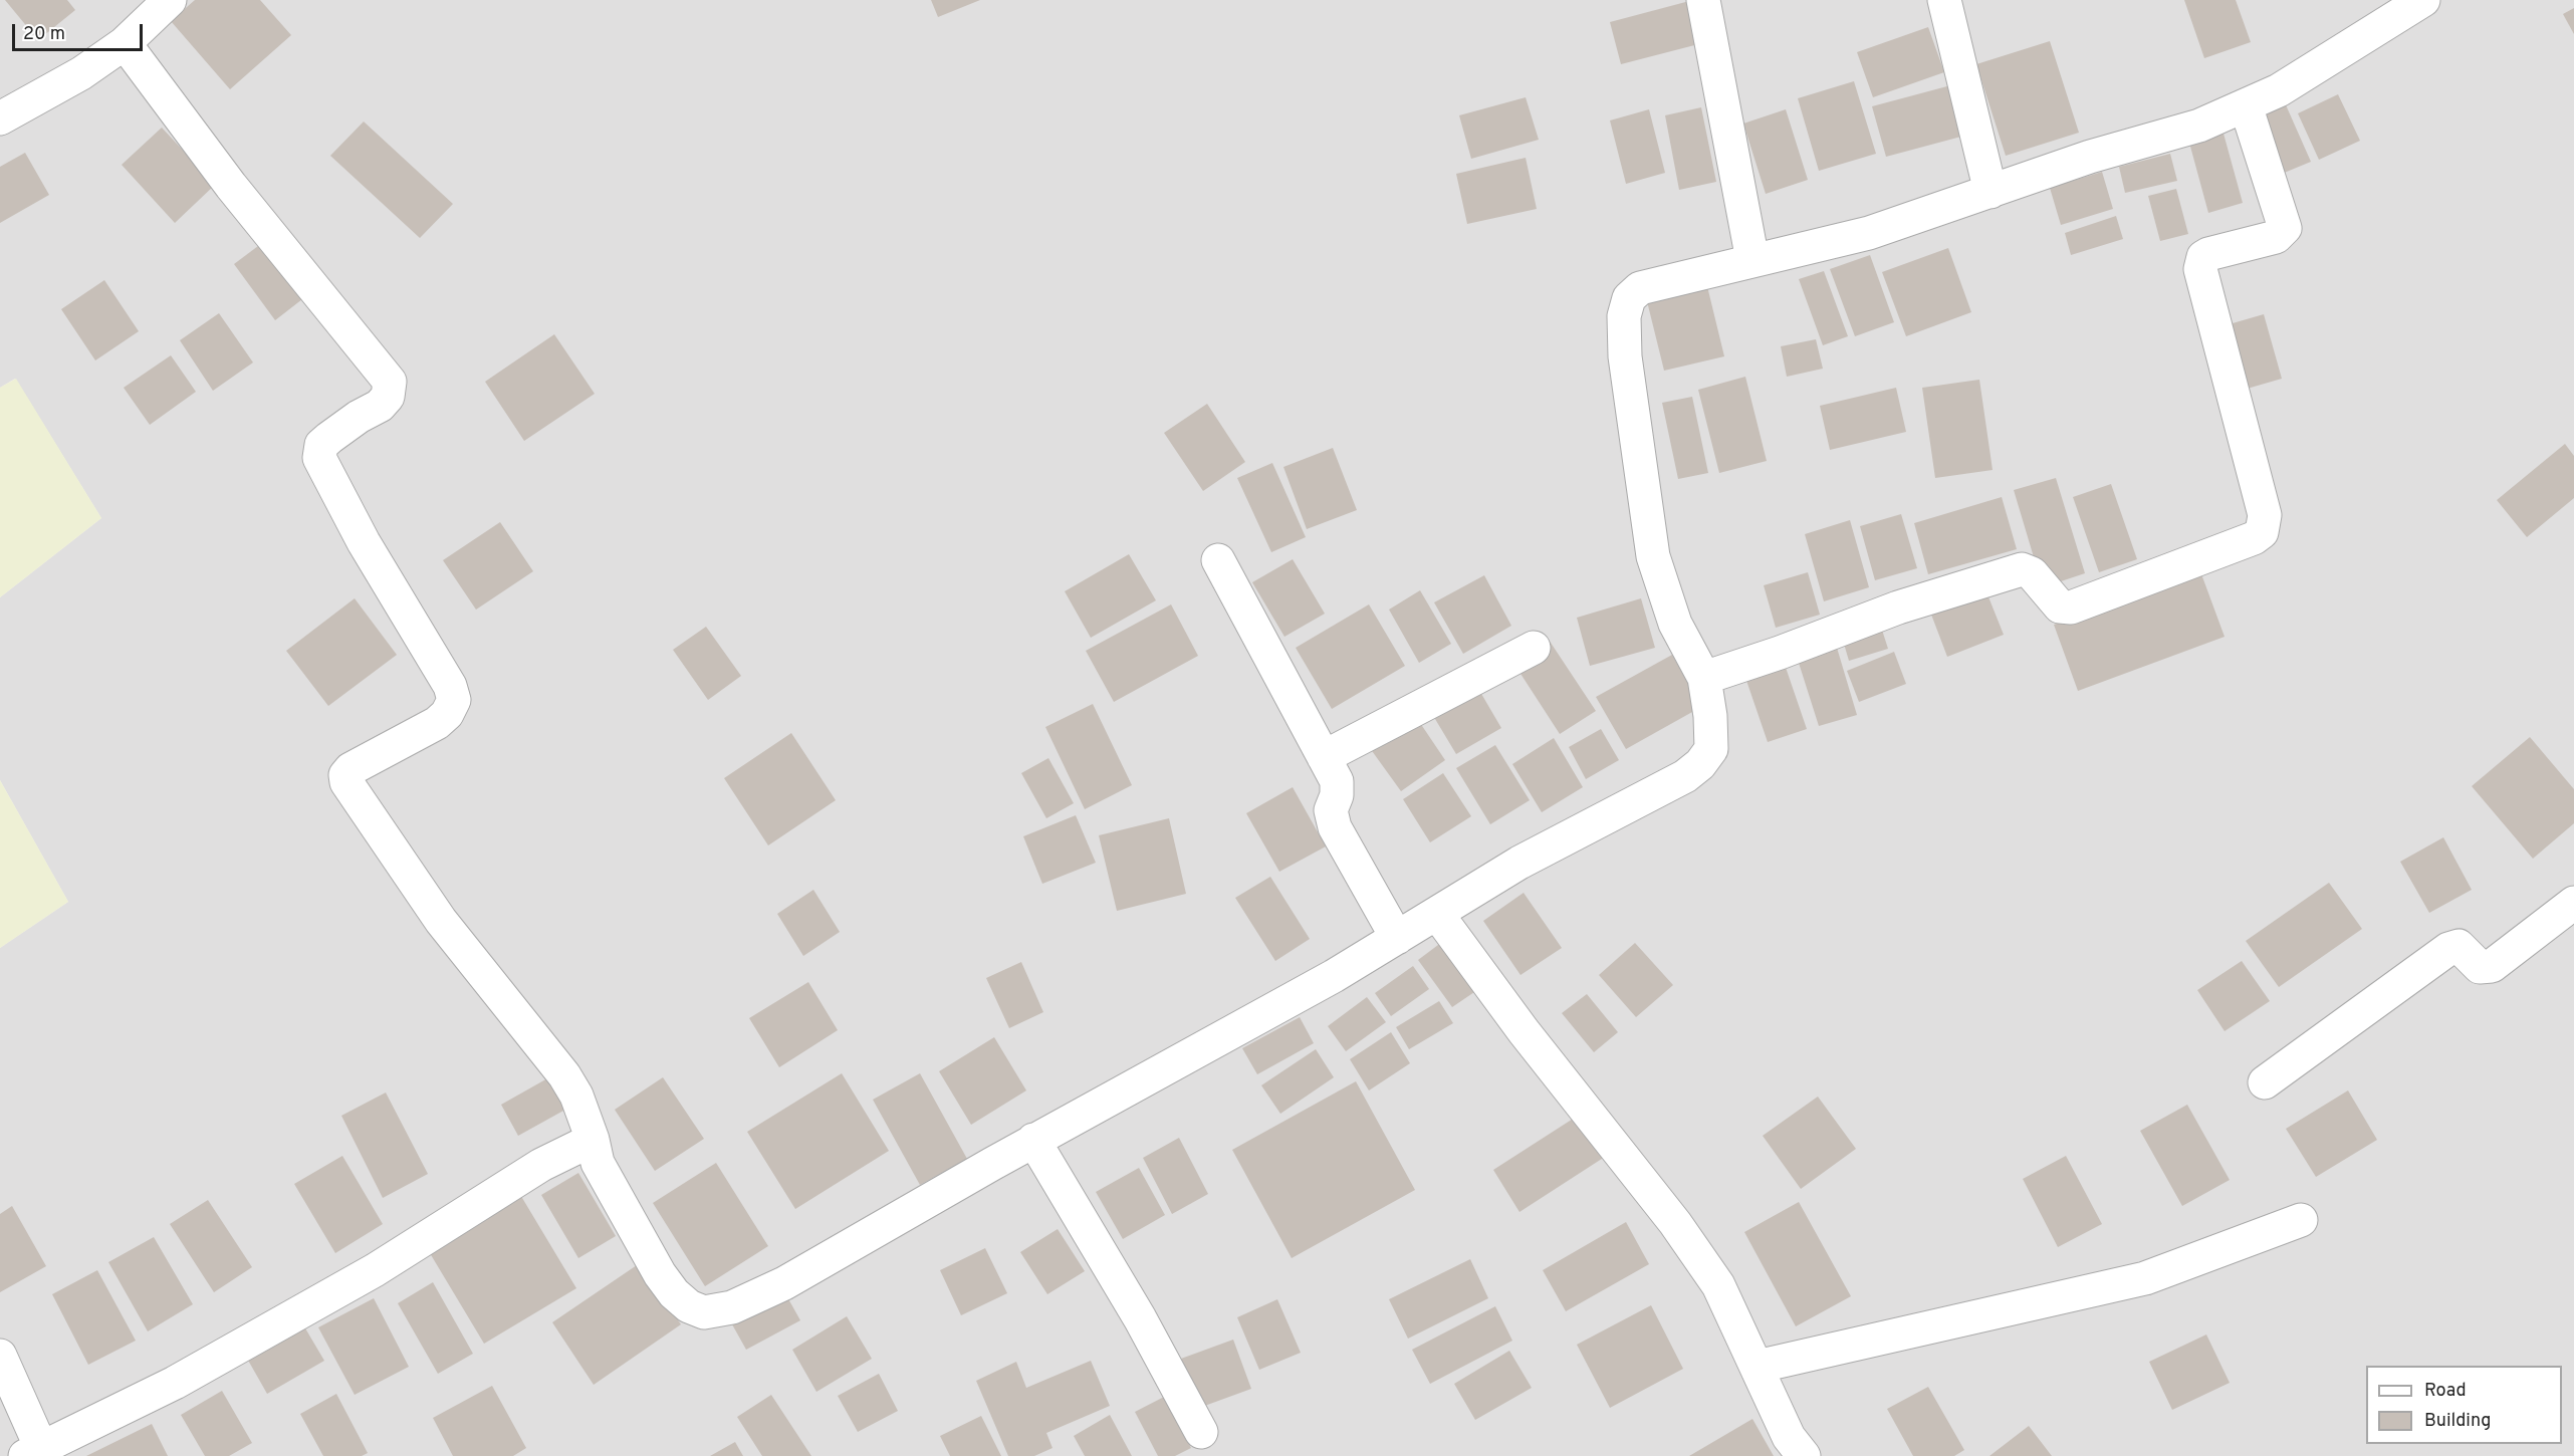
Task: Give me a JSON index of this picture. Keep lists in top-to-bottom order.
{
  "legend": ["Road", "Building"],
  "scale_bar": "20 m"
}
